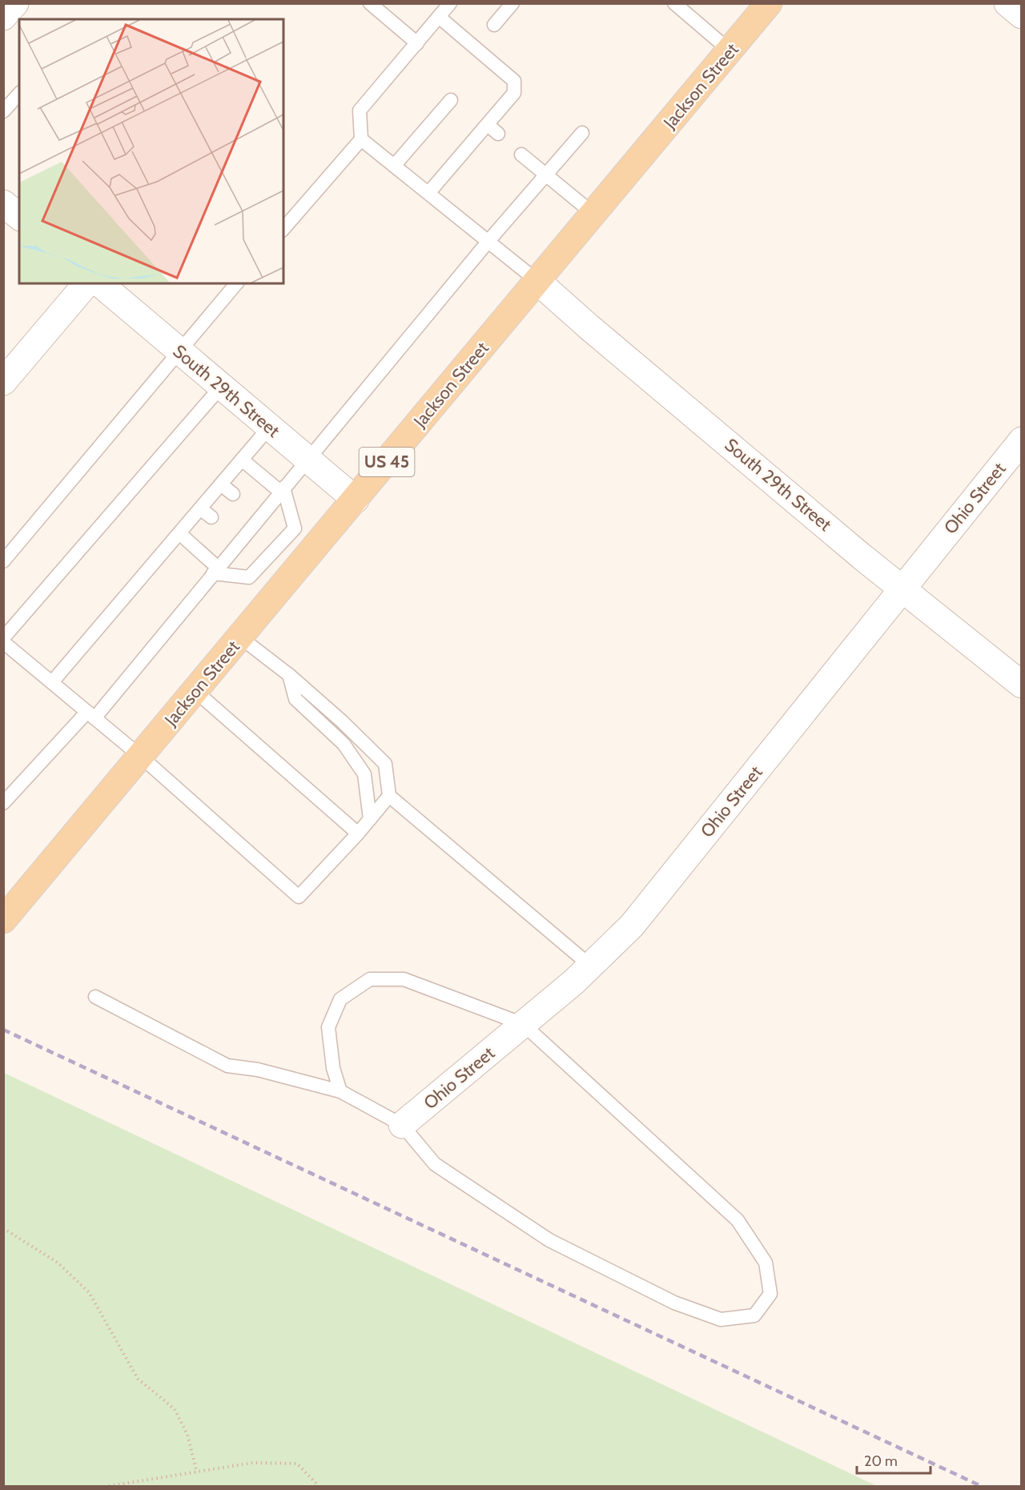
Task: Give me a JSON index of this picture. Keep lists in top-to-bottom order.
{
  "streets": {
    "main road": ["Jackson Street", "US 45"],
    "street": ["South 29th Street", "Ohio Street"]
  },
  "crossings": [
    ["Jackson Street", "South 29th Street"],
    ["South 29th Street", "Ohio Street"]
  ],
  "scale_bar": "20 m"
}
